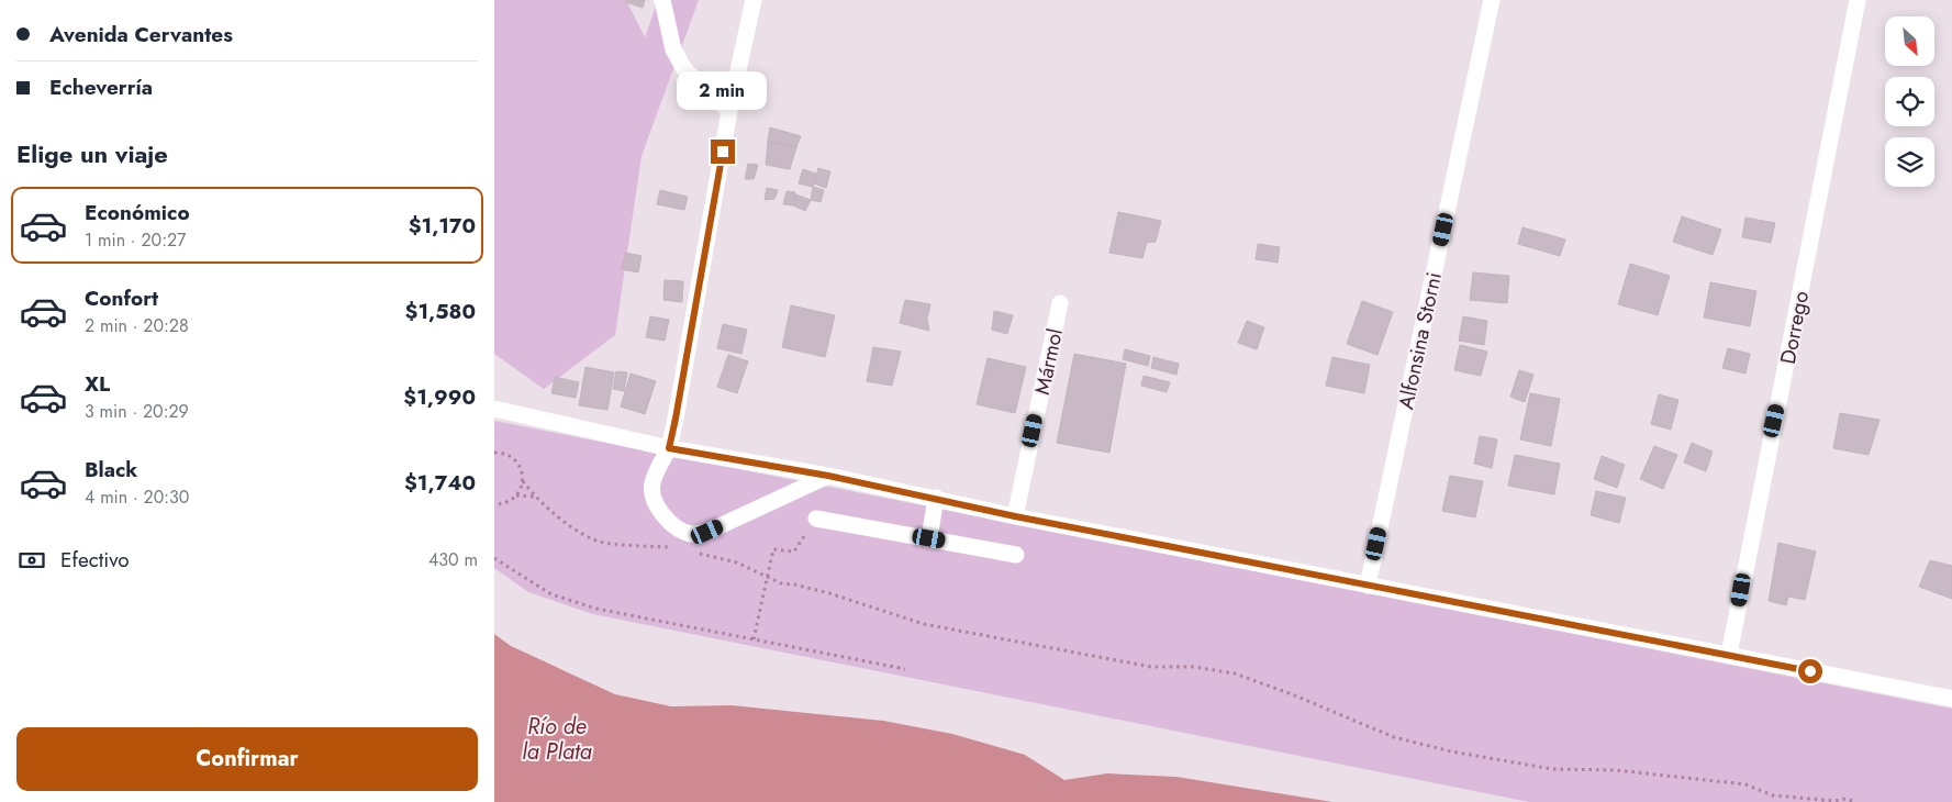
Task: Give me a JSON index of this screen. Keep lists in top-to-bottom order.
{
  "streets": {
    "street": ["Dorrego", "Alfonsina Storni", "Mármol"]
  },
  "water": ["Río de la Plata"],
  "north": "bottom right",
  "page": {
    "banner": ["Avenida Cervantes", "Echeverría"],
    "bubble": "2 min",
    "heading": "Elige un viaje",
    "list": [
      {
        "name": "Económico",
        "note": "1 min · 20:27",
        "value": "$1,170"
      },
      {
        "name": "Confort",
        "note": "2 min · 20:28",
        "value": "$1,580"
      },
      {
        "name": "XL",
        "note": "3 min · 20:29",
        "value": "$1,990"
      },
      {
        "name": "Black",
        "note": "4 min · 20:30",
        "value": "$1,740"
      }
    ],
    "pay": ["Efectivo", "430 m"],
    "buttons": "Confirmar"
  }
}
